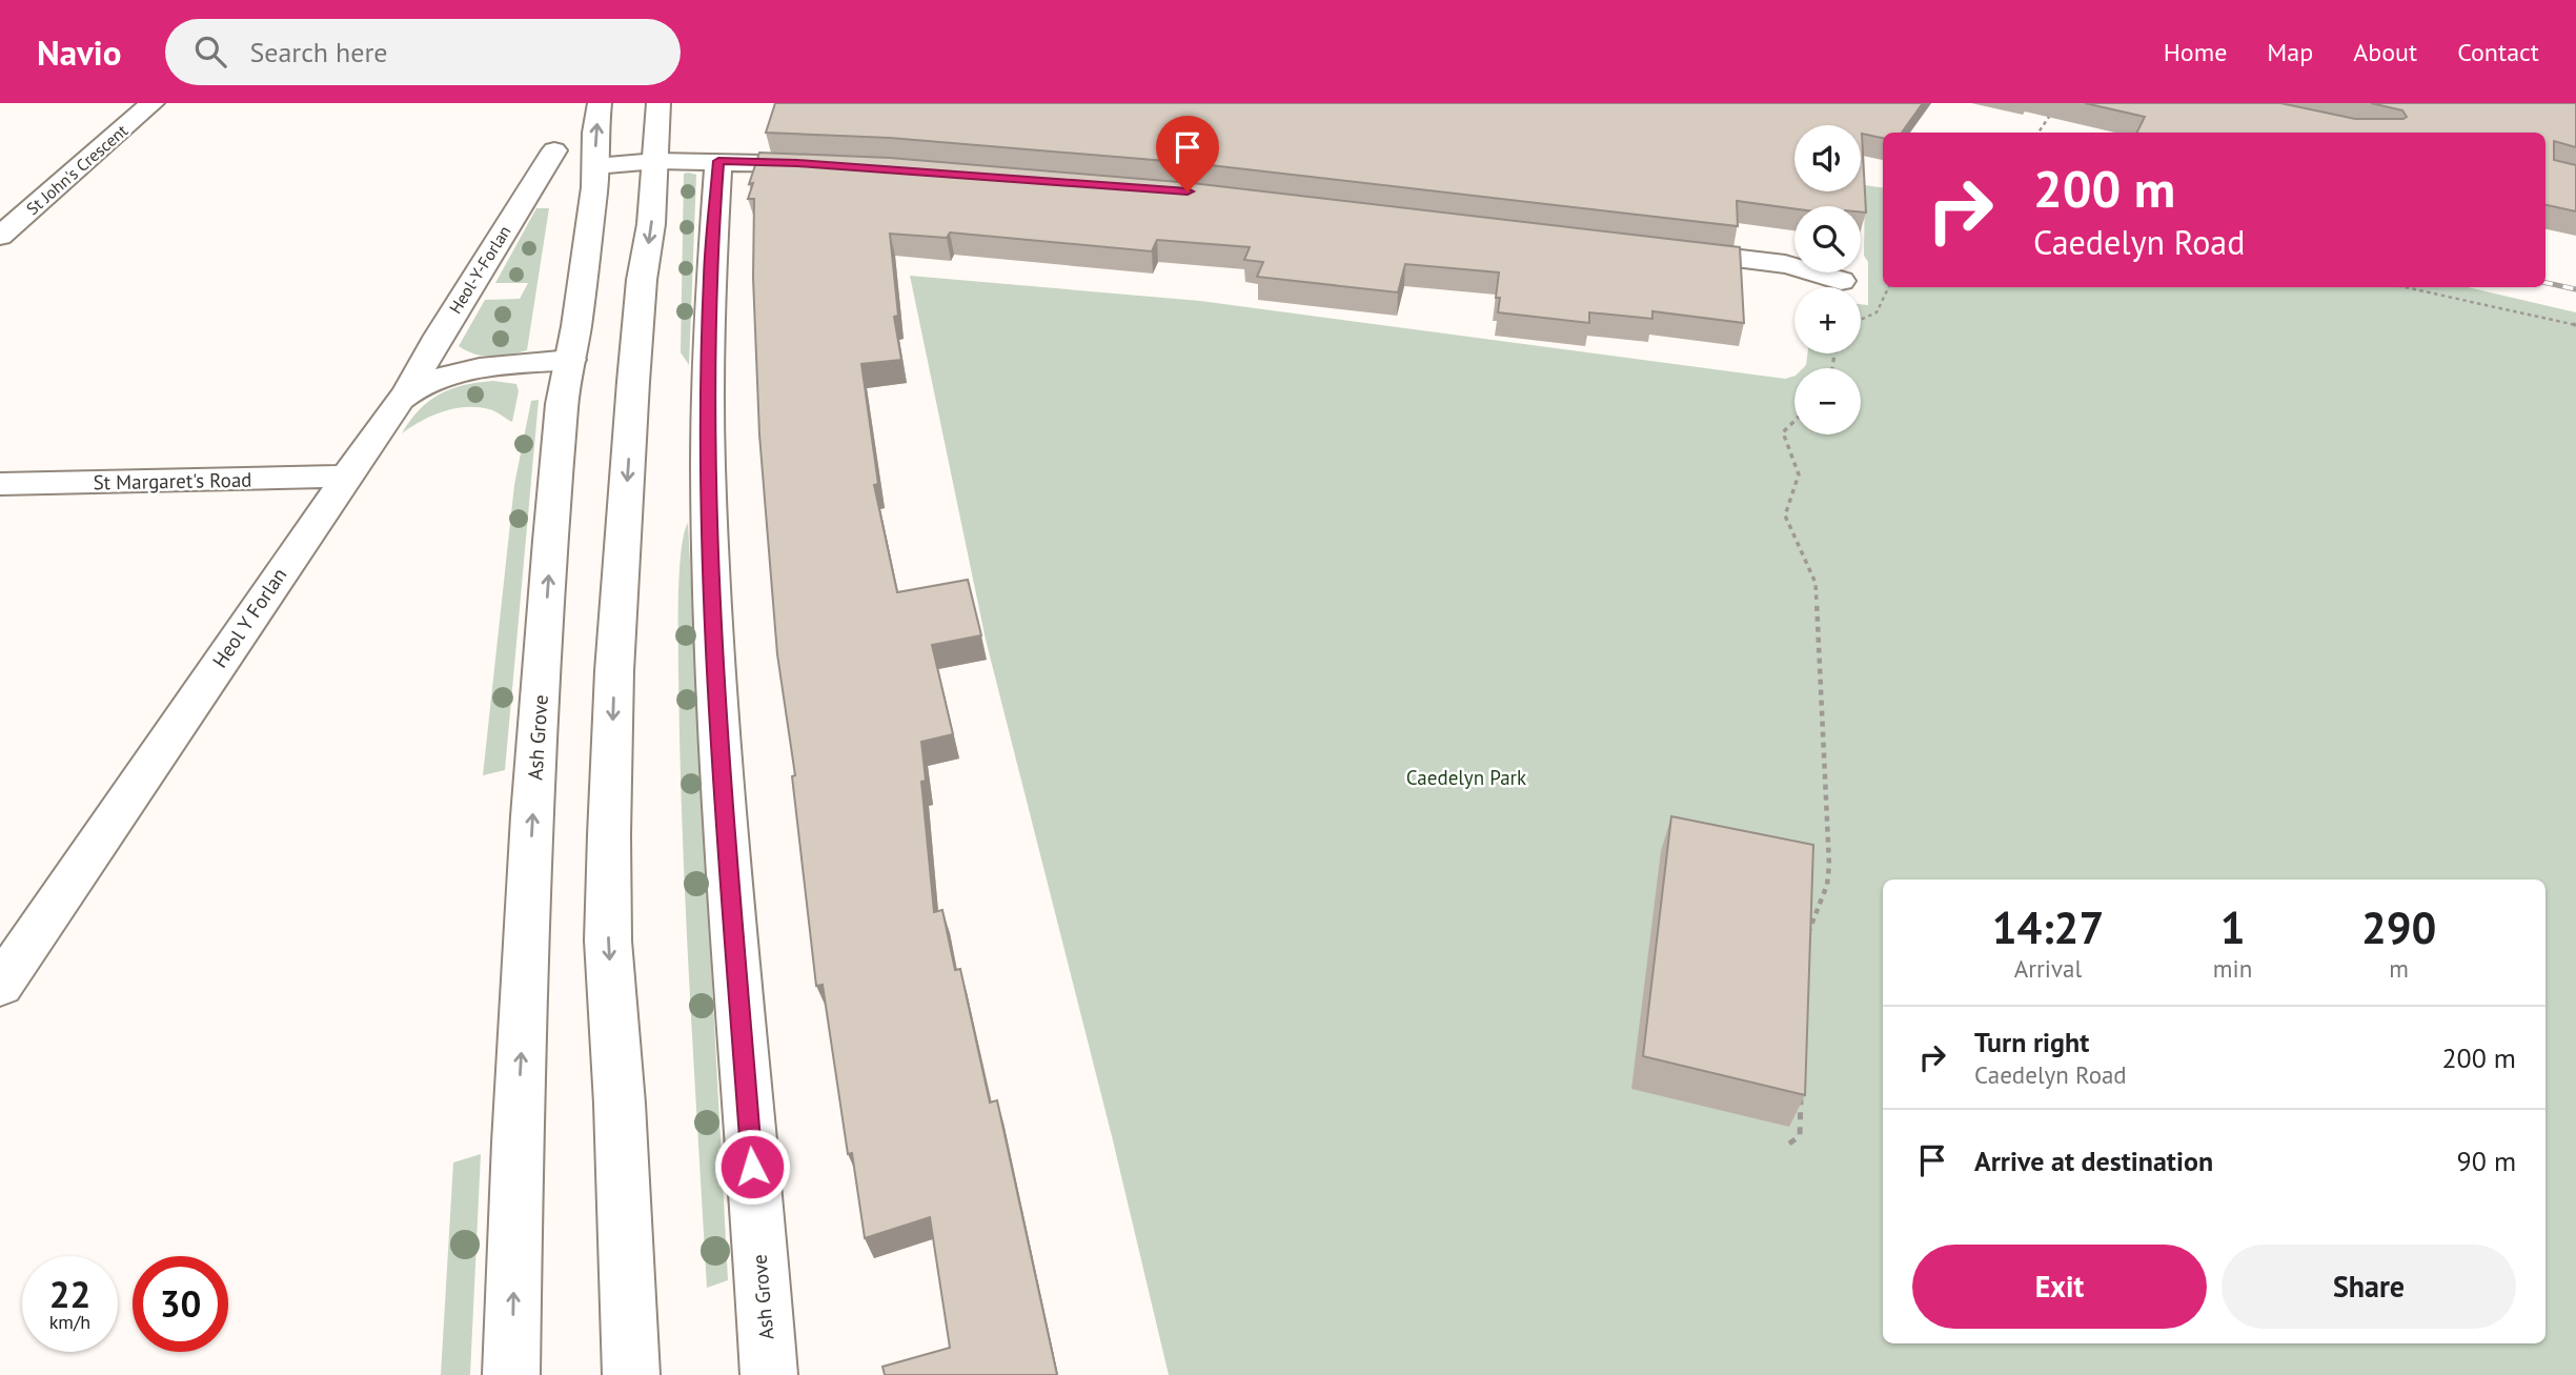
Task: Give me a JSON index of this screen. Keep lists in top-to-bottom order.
{
  "streets": {
    "main road": [
      "St John's Crescent",
      "Heol-Y-Forlan",
      "St Margaret's Road",
      "Heol Y Forlan",
      "Ash Grove"
    ]
  },
  "crossings": [
    ["Heol-Y-Forlan", "Heol Y Forlan"],
    ["St Margaret's Road", "Heol Y Forlan"],
    ["Heol Y Forlan", "Ash Grove"]
  ],
  "parks": ["Caedelyn Park"],
  "page": {
    "header": "Navio",
    "search": "Search here",
    "nav": [
      "Home",
      "Map",
      "About",
      "Contact"
    ],
    "map_buttons": ["+", "−"],
    "turn": ["200 m", "Caedelyn Road"],
    "eta": [
      "14:27",
      "Arrival",
      "1",
      "min",
      "290",
      "m"
    ],
    "list": [
      {
        "name": "Turn right",
        "note": "Caedelyn Road",
        "value": "200 m"
      },
      {
        "name": "Arrive at destination",
        "value": "90 m"
      }
    ],
    "buttons": ["Exit", "Share"],
    "speed": "22 km/h",
    "limit": "30"
  }
}
